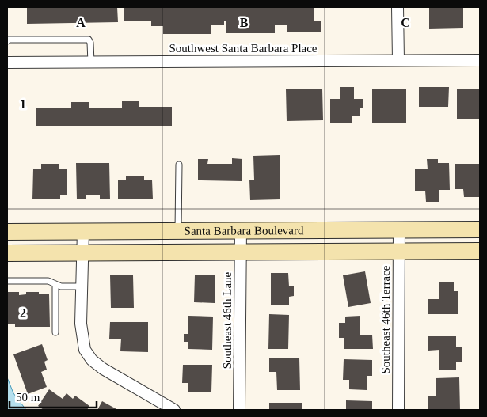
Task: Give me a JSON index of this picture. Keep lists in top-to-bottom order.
{
  "streets": {
    "main road": ["Santa Barbara Boulevard"],
    "street": ["Southwest Santa Barbara Place", "Southeast 46th Terrace", "Southeast 46th Lane"]
  },
  "crossings": [
    ["Santa Barbara Boulevard", "Southeast 46th Terrace"],
    ["Santa Barbara Boulevard", "Southeast 46th Lane"]
  ],
  "scale_bar": "50 m",
  "grid": {
    "columns": ["A", "B", "C"],
    "rows": ["1", "2"]
  }
}
